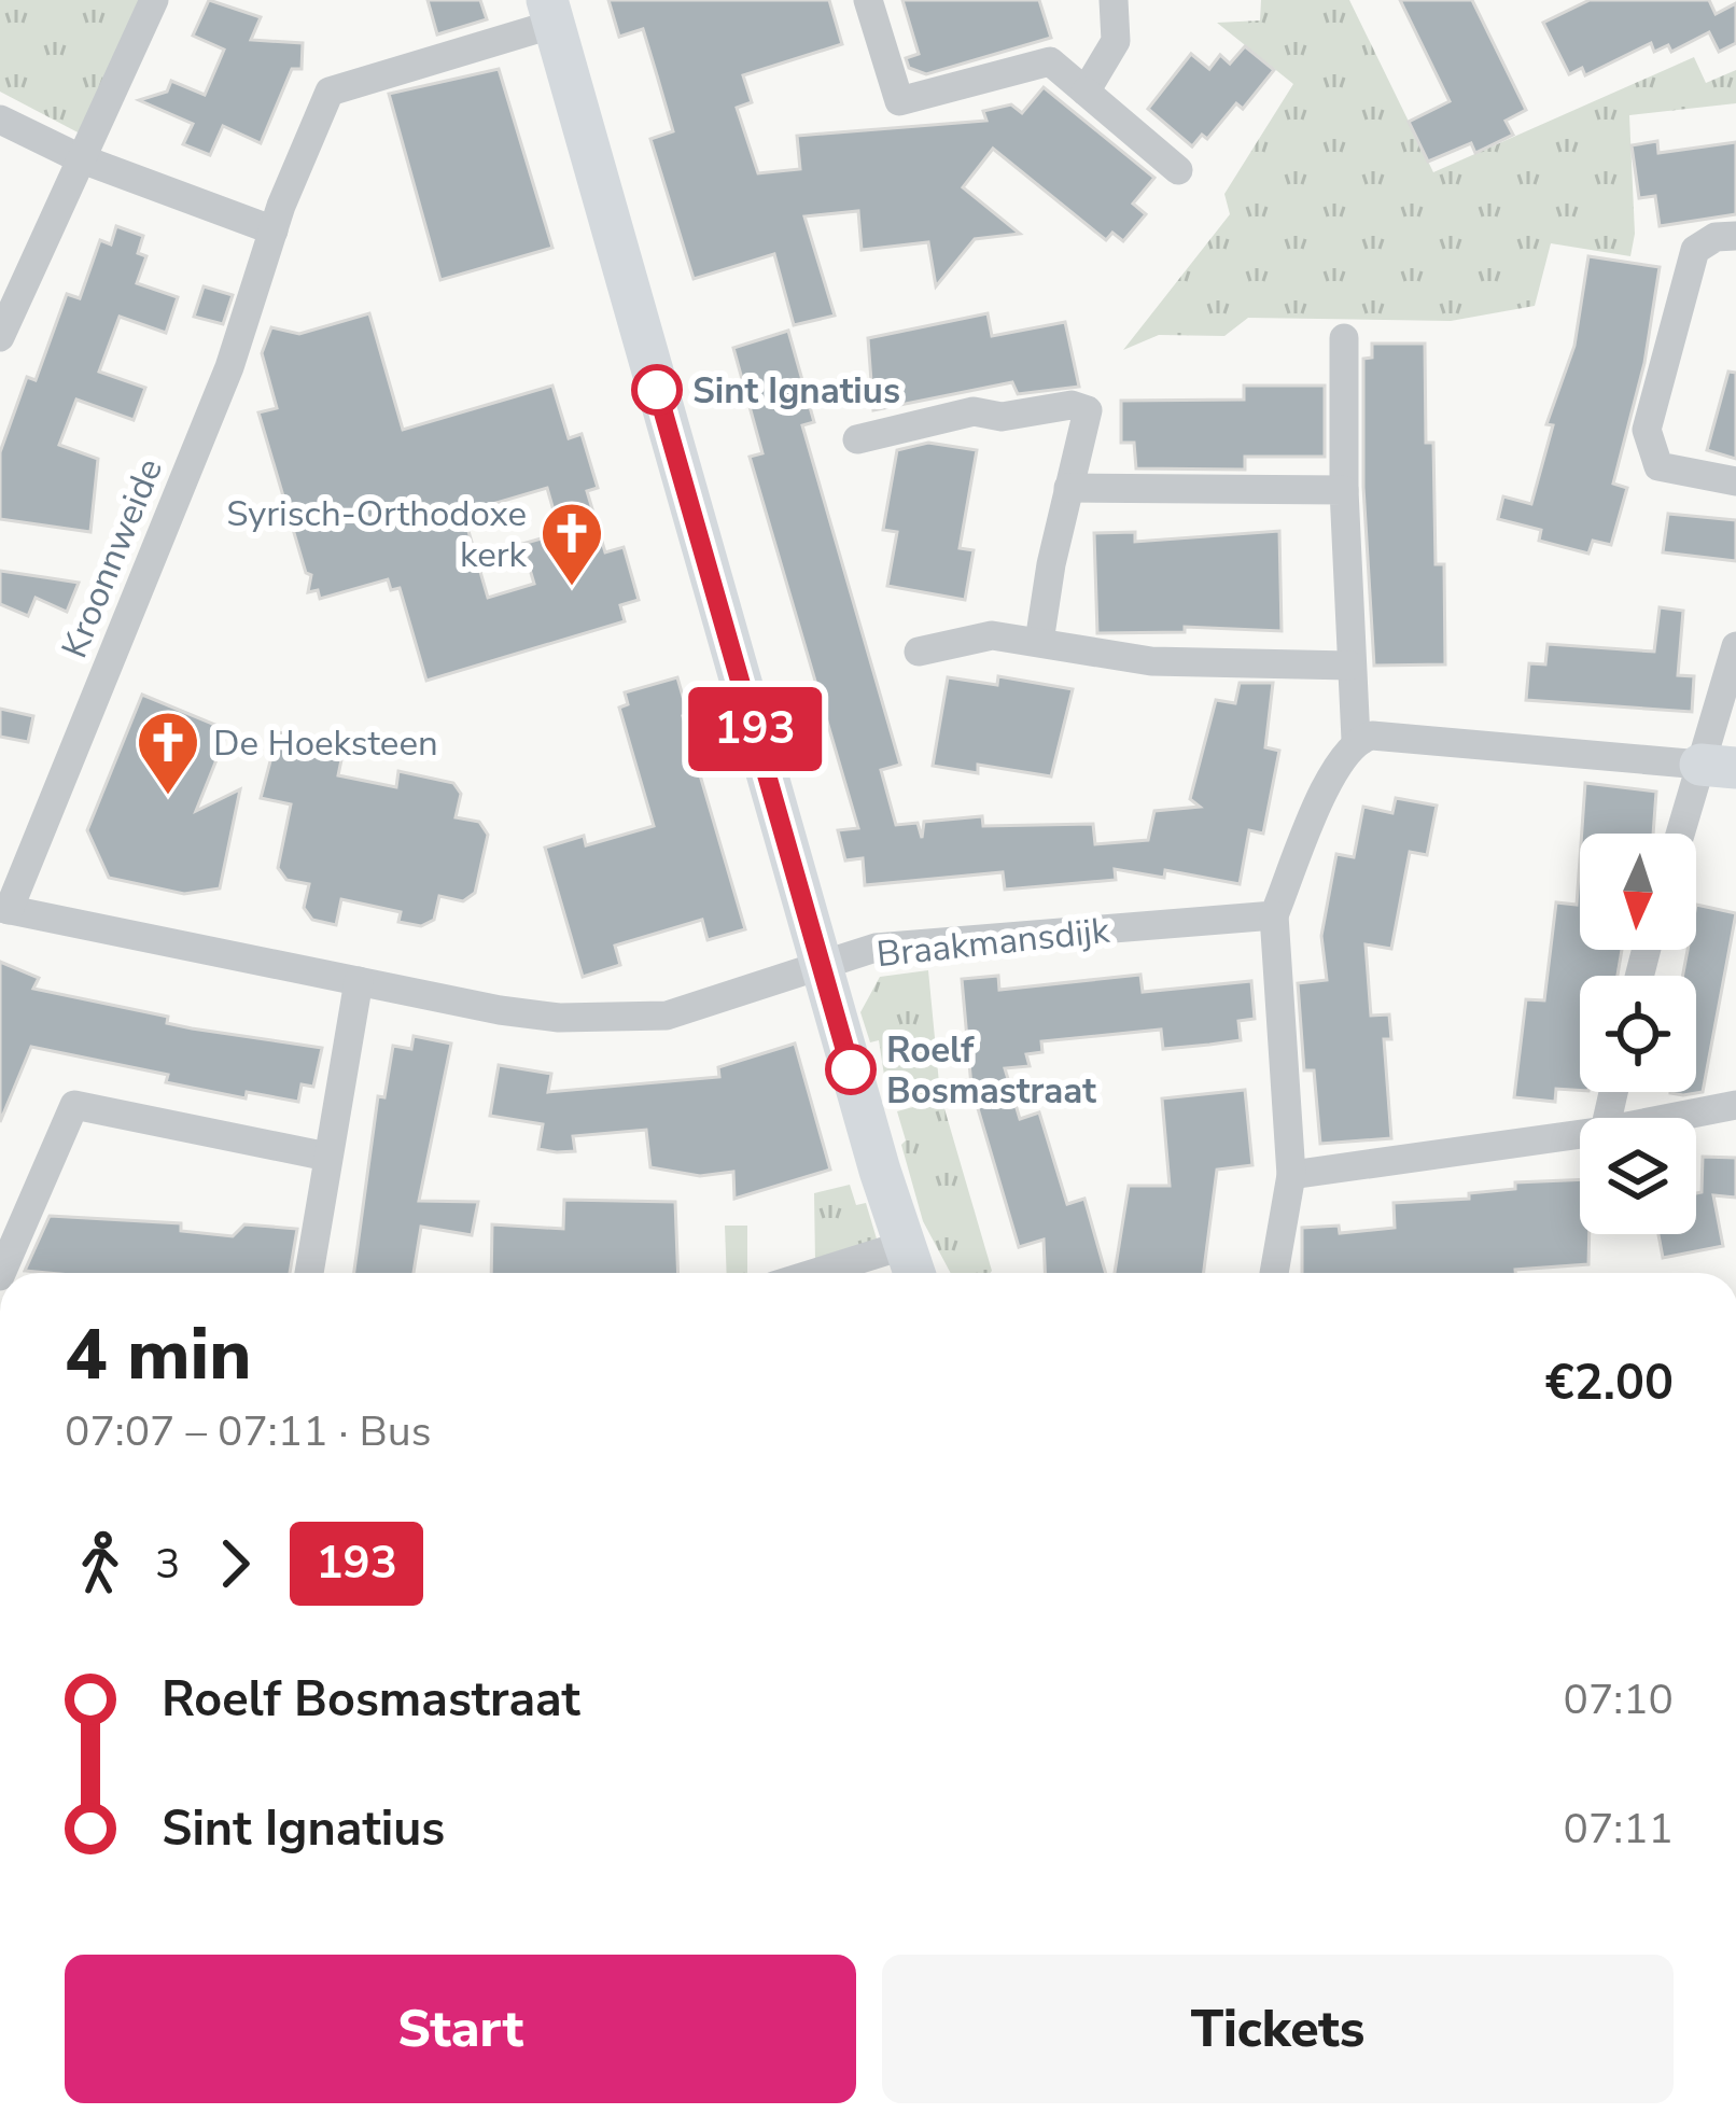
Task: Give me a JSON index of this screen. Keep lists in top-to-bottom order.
{
  "streets": {
    "street": ["Kroonnweide", "Braakmansdijk"]
  },
  "crossings": [
    ["Kroonnweide", "Braakmansdijk"]
  ],
  "places": {
    "other": ["Sint Ignatius", "Roelf Bosmastraat"],
    "church": ["Syrisch-Orthodoxe kerk", "De Hoeksteen"]
  },
  "lines": ["bus line 193"],
  "north": "bottom",
  "page": {
    "on_map": "193",
    "heading": ["4 min", "07:07 – 07:11 · Bus", "€2.00"],
    "legs": ["3", "193"],
    "list": [
      {
        "name": "Roelf Bosmastraat",
        "value": "07:10"
      },
      {
        "name": "Sint Ignatius",
        "value": "07:11"
      }
    ],
    "buttons": ["Start", "Tickets"]
  }
}
